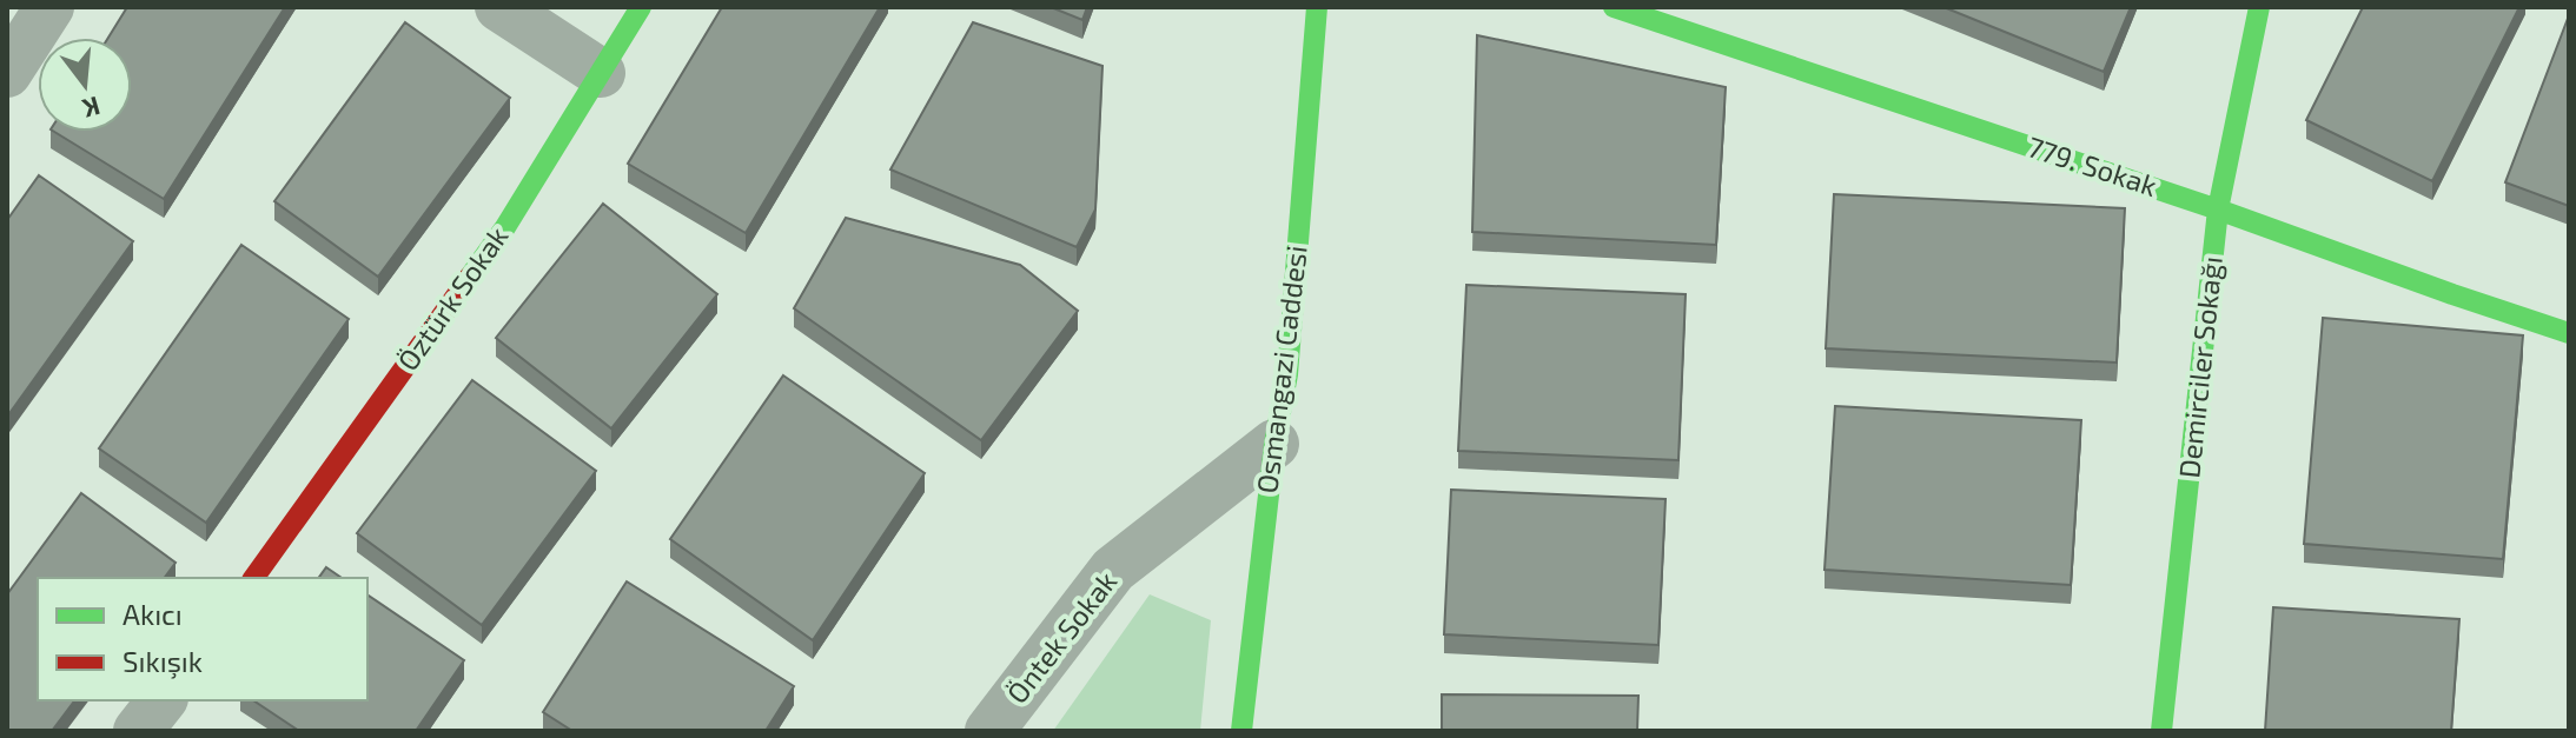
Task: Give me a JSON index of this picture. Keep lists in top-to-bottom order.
{
  "streets": {
    "street": [
      "779. Sokak",
      "Öztürk Sokak",
      "Demirciler Sokağı",
      "Osmangazi Caddesi",
      "Öntek Sokak"
    ]
  },
  "crossings": [
    ["779. Sokak", "Demirciler Sokağı"],
    ["Osmangazi Caddesi", "Öntek Sokak"]
  ],
  "legend": ["Akıcı", "Sıkışık"],
  "north": "bottom"
}
